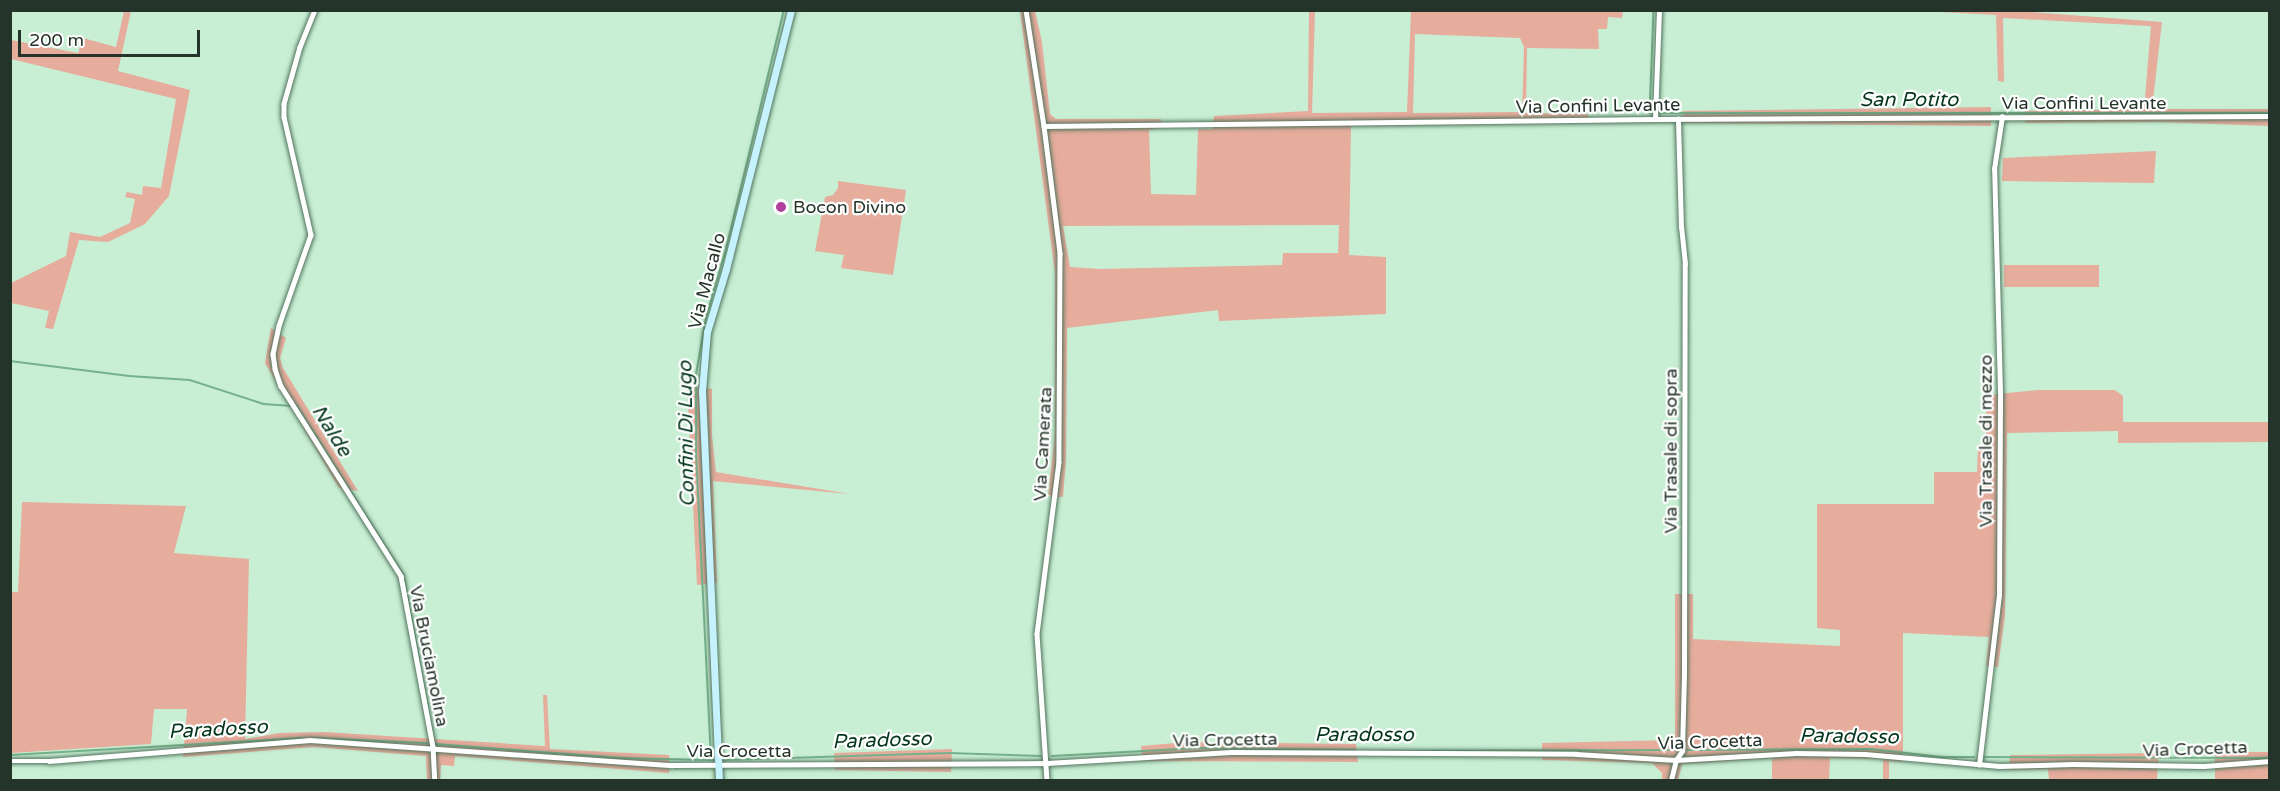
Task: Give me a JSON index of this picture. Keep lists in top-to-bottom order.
{
  "streets": {
    "street": [
      "Via Confini Levante",
      "Via Macallo",
      "Via Trasale di mezzo",
      "Via Camerata",
      "Via Trasale di sopra",
      "Via Bruciamolina",
      "Via Crocetta"
    ]
  },
  "crossings": [
    ["Via Confini Levante", "Via Trasale di mezzo"],
    ["Via Confini Levante", "Via Camerata"],
    ["Via Confini Levante", "Via Trasale di sopra"],
    ["Via Macallo", "Via Crocetta"],
    ["Via Trasale di mezzo", "Via Crocetta"],
    ["Via Camerata", "Via Crocetta"],
    ["Via Trasale di sopra", "Via Crocetta"],
    ["Via Bruciamolina", "Via Crocetta"]
  ],
  "water": [
    "San Potito",
    "Nalde",
    "Confini Di Lugo",
    "Paradosso"
  ],
  "places": ["Bocon Divino"],
  "scale_bar": "200 m"
}
